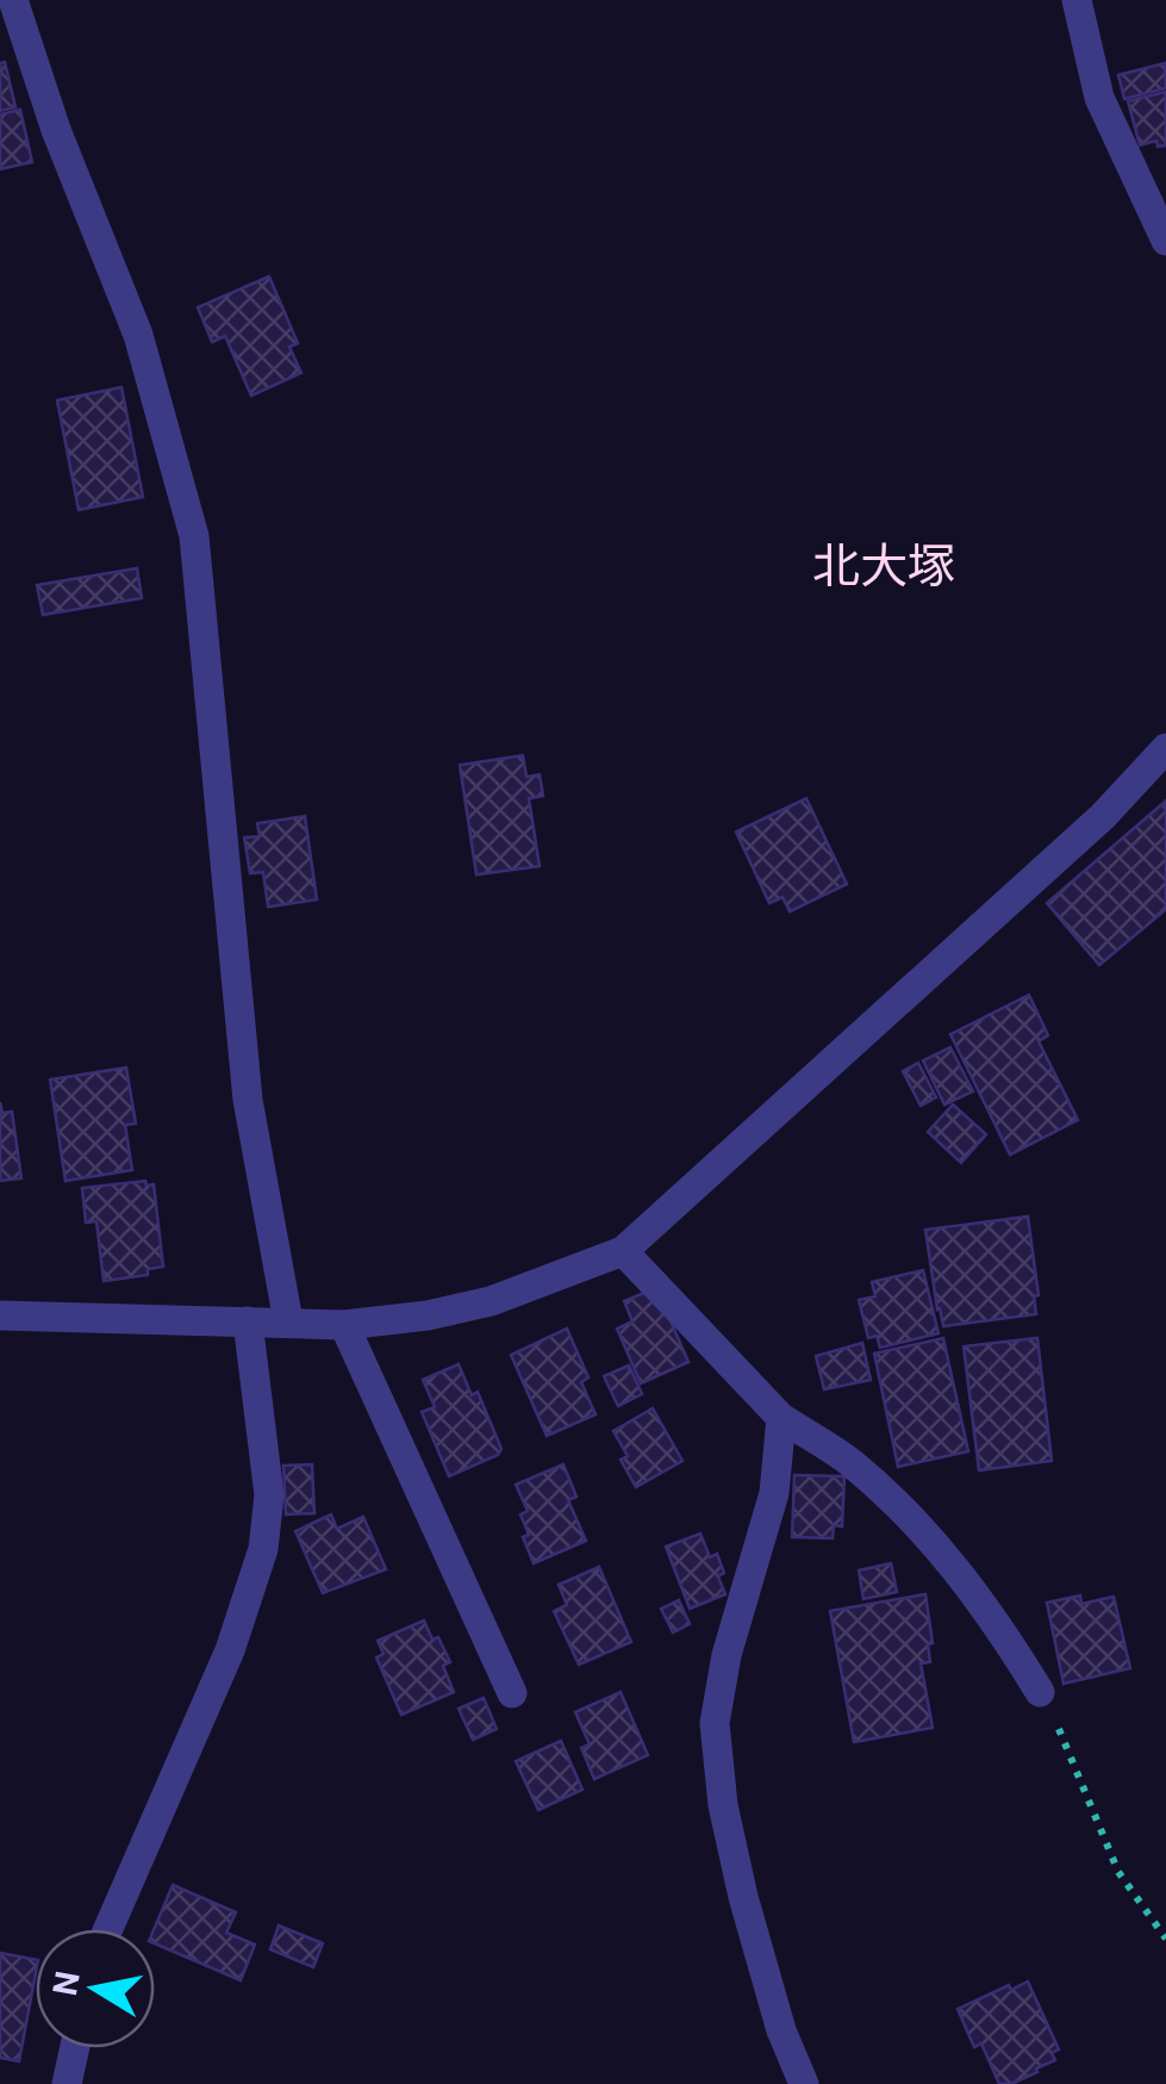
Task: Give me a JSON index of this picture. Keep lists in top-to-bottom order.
{
  "districts": ["北大塚"],
  "north": "left"
}
